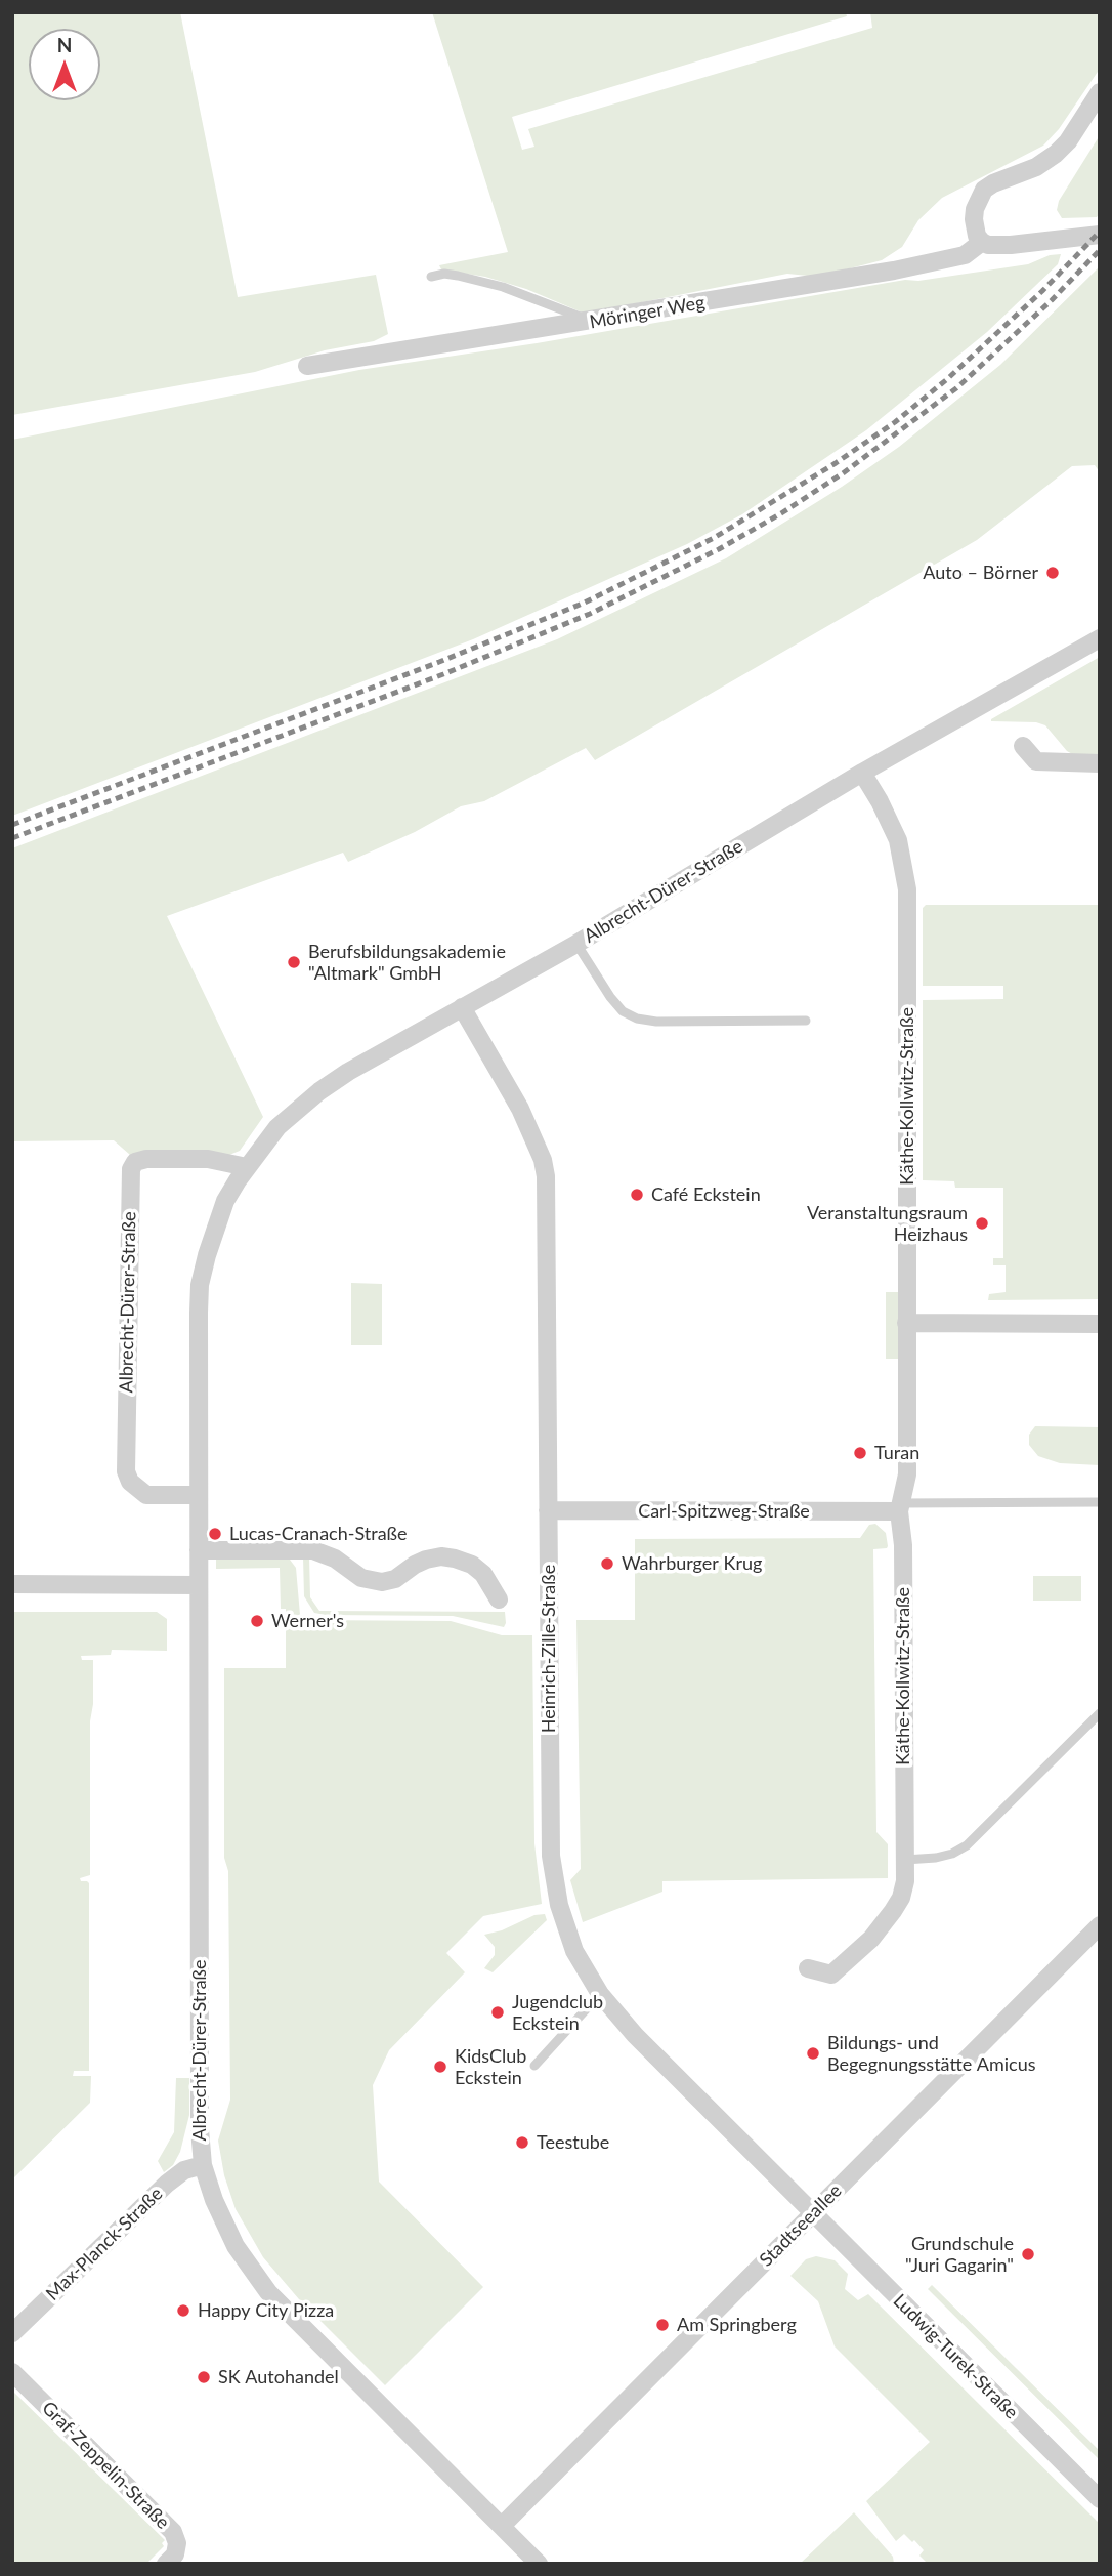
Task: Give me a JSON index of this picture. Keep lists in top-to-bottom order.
{
  "streets": {
    "street": [
      "Möringer Weg",
      "Albrecht-Dürer-Straße",
      "Käthe-Kollwitz-Straße",
      "Carl-Spitzweg-Straße",
      "Heinrich-Zille-Straße",
      "Stadtseeallee",
      "Max-Planck-Straße",
      "Ludwig-Turek-Straße",
      "Graf-Zeppelin-Straße"
    ]
  },
  "crossings": [
    ["Albrecht-Dürer-Straße", "Käthe-Kollwitz-Straße"],
    ["Albrecht-Dürer-Straße", "Heinrich-Zille-Straße"],
    ["Albrecht-Dürer-Straße", "Stadtseeallee"],
    ["Albrecht-Dürer-Straße", "Max-Planck-Straße"],
    ["Käthe-Kollwitz-Straße", "Carl-Spitzweg-Straße"],
    ["Carl-Spitzweg-Straße", "Heinrich-Zille-Straße"],
    ["Heinrich-Zille-Straße", "Stadtseeallee"],
    ["Heinrich-Zille-Straße", "Ludwig-Turek-Straße"],
    ["Stadtseeallee", "Ludwig-Turek-Straße"]
  ],
  "places": [
    "Auto – Börner",
    "Berufsbildungsakademie \"Altmark\" GmbH",
    "Café Eckstein",
    "Veranstaltungsraum Heizhaus",
    "Turan",
    "Lucas-Cranach-Straße",
    "Wahrburger Krug",
    "Werner's",
    "Jugendclub Eckstein",
    "Bildungs- und Begegnungsstätte Amicus",
    "KidsClub Eckstein",
    "Teestube",
    "Grundschule \"Juri Gagarin\"",
    "Happy City Pizza",
    "Am Springberg",
    "SK Autohandel"
  ],
  "north": "top"
}
